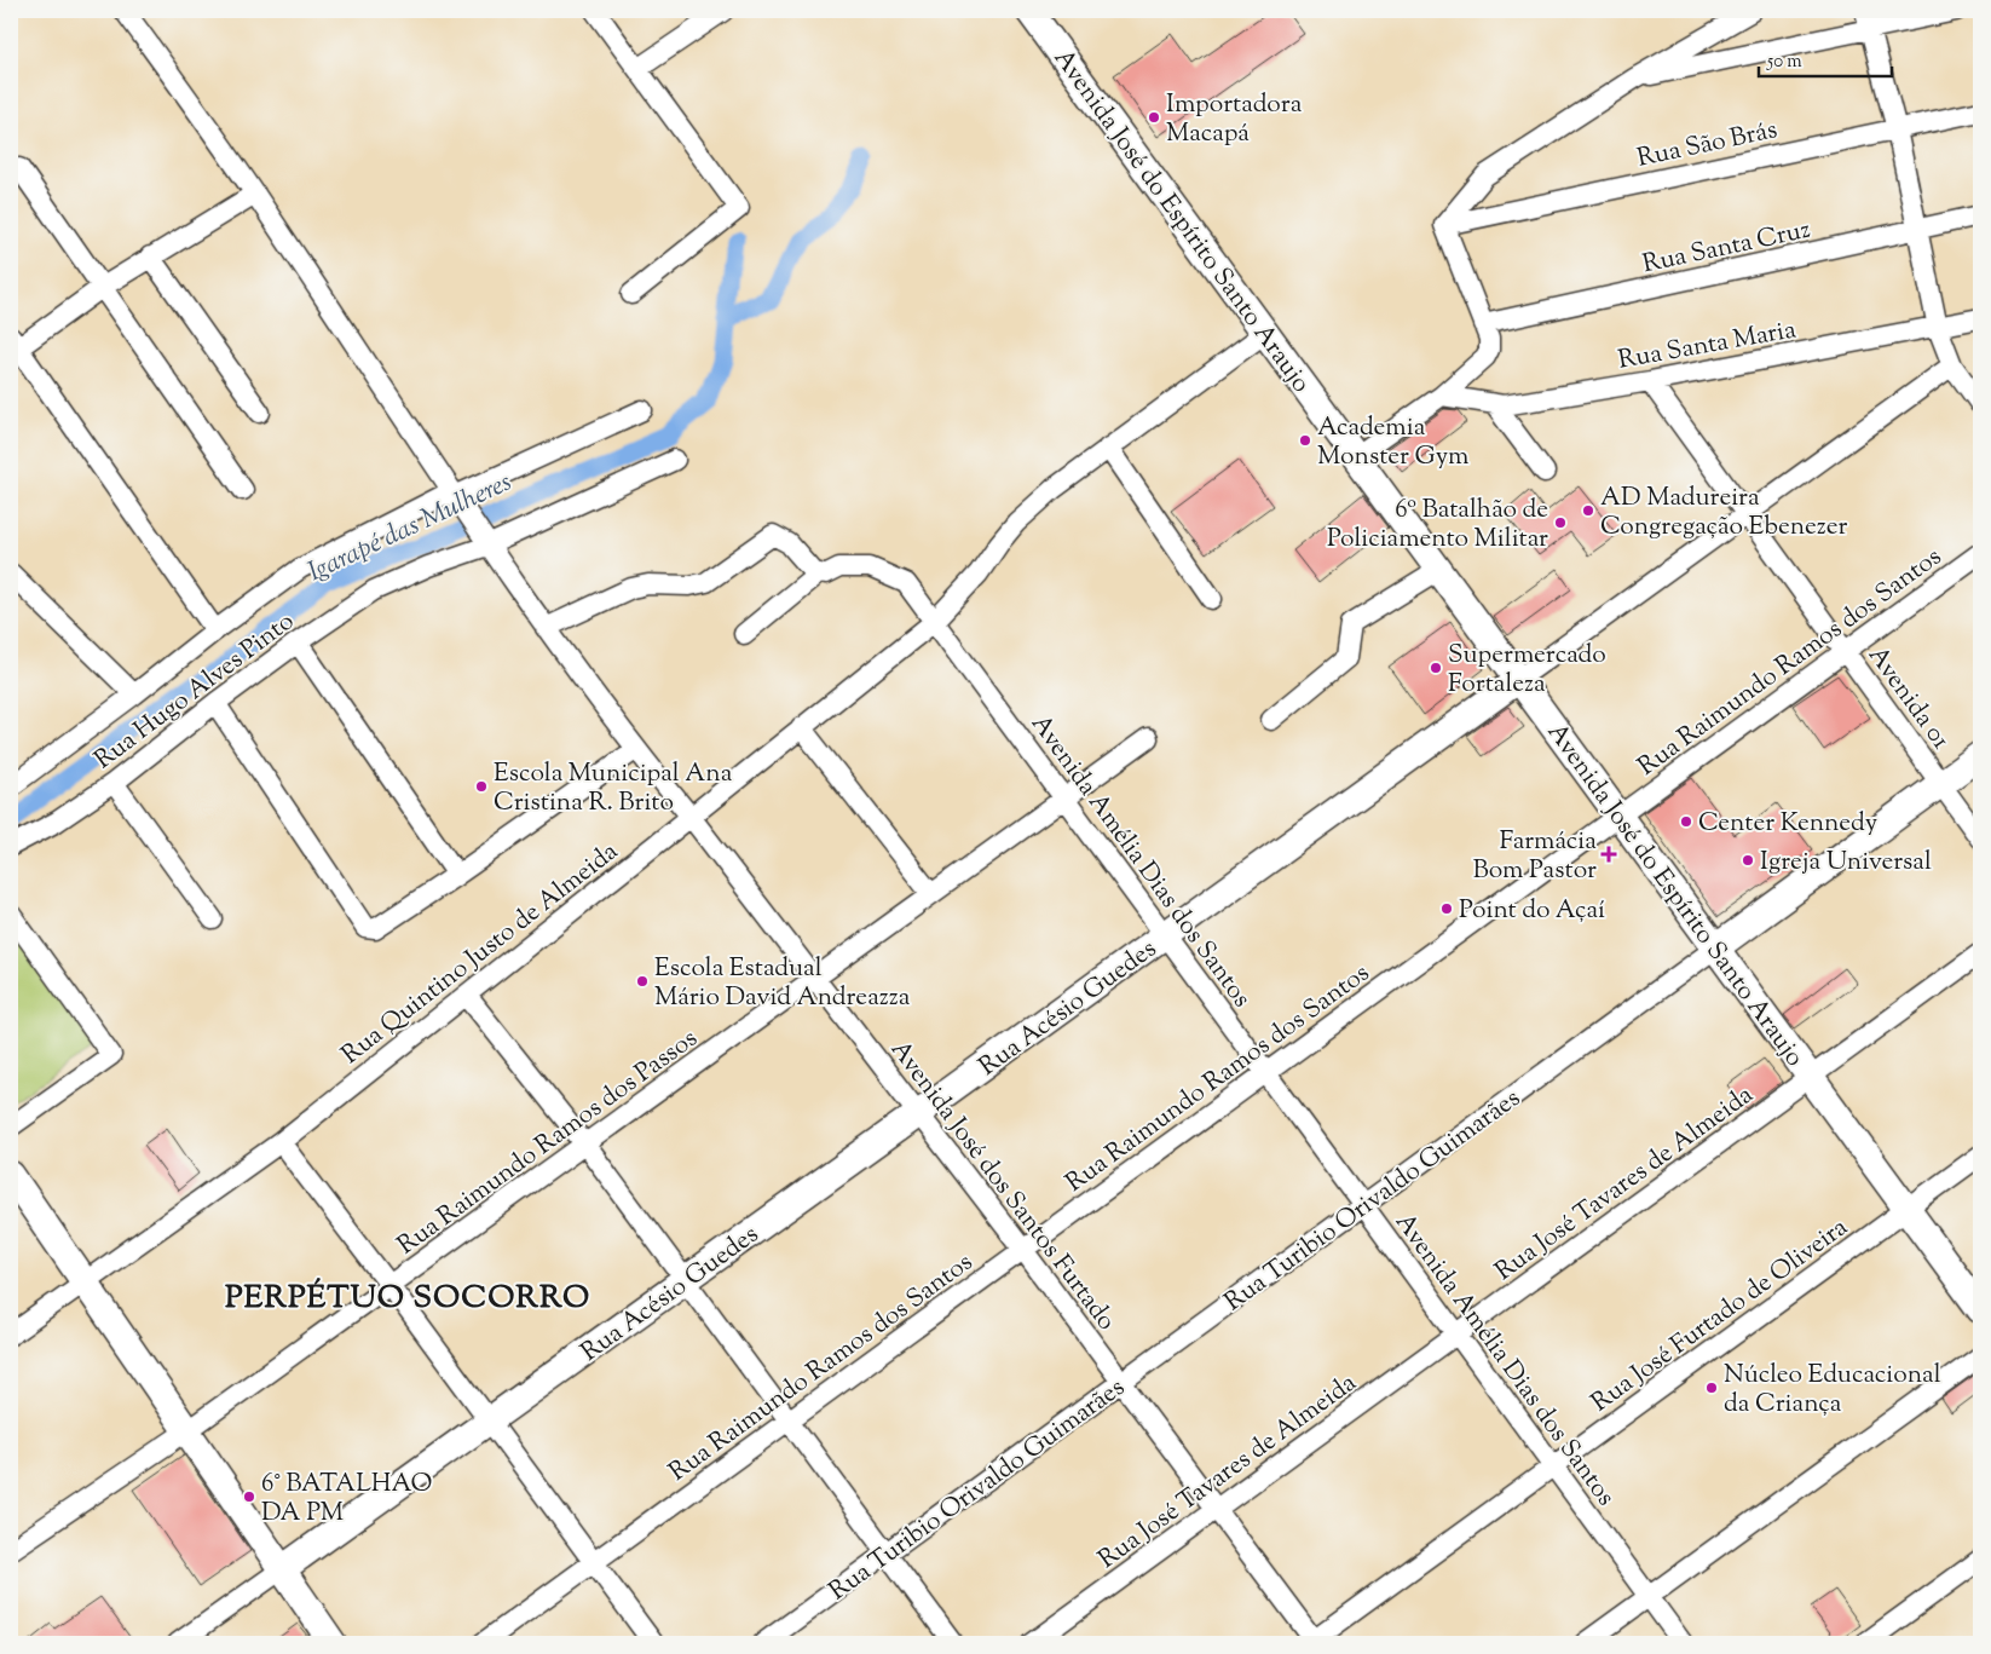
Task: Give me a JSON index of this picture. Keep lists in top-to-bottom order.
{
  "streets": {
    "street": [
      "Rua São Brás",
      "Avenida José do Espírito Santo Araujo",
      "Rua Santa Cruz",
      "Rua Santa Maria",
      "Rua Raimundo Ramos dos Santos",
      "Rua Hugo Alves Pinto",
      "Avenida 01",
      "Avenida Amélia Dias dos Santos",
      "Rua Quintino Justo de Almeida",
      "Rua Acésio Guedes",
      "Rua Raimundo Ramos dos Passos",
      "Rua José Tavares de Almeida",
      "Avenida José dos Santos Furtado",
      "Rua Turibio Orivaldo Guimarães",
      "Rua José Furtado de Oliveira"
    ]
  },
  "crossings": [
    ["Avenida José do Espírito Santo Araujo", "Rua Raimundo Ramos dos Santos"],
    ["Avenida José do Espírito Santo Araujo", "Rua Quintino Justo de Almeida"],
    ["Avenida José do Espírito Santo Araujo", "Rua Acésio Guedes"],
    ["Avenida José do Espírito Santo Araujo", "Rua José Tavares de Almeida"],
    ["Avenida José do Espírito Santo Araujo", "Rua Turibio Orivaldo Guimarães"],
    ["Avenida José do Espírito Santo Araujo", "Rua José Furtado de Oliveira"],
    ["Rua Santa Maria", "Avenida 01"],
    ["Rua Raimundo Ramos dos Santos", "Avenida 01"],
    ["Rua Raimundo Ramos dos Santos", "Avenida Amélia Dias dos Santos"],
    ["Rua Raimundo Ramos dos Santos", "Avenida José dos Santos Furtado"],
    ["Rua Hugo Alves Pinto", "Avenida José dos Santos Furtado"],
    ["Avenida 01", "Rua Acésio Guedes"],
    ["Avenida 01", "Rua Turibio Orivaldo Guimarães"],
    ["Avenida Amélia Dias dos Santos", "Rua Quintino Justo de Almeida"],
    ["Avenida Amélia Dias dos Santos", "Rua Acésio Guedes"],
    ["Avenida Amélia Dias dos Santos", "Rua Raimundo Ramos dos Passos"],
    ["Avenida Amélia Dias dos Santos", "Rua José Tavares de Almeida"],
    ["Avenida Amélia Dias dos Santos", "Rua Turibio Orivaldo Guimarães"],
    ["Avenida Amélia Dias dos Santos", "Rua José Furtado de Oliveira"],
    ["Rua Quintino Justo de Almeida", "Avenida José dos Santos Furtado"],
    ["Rua Acésio Guedes", "Avenida José dos Santos Furtado"],
    ["Rua Raimundo Ramos dos Passos", "Avenida José dos Santos Furtado"],
    ["Rua José Tavares de Almeida", "Avenida José dos Santos Furtado"],
    ["Avenida José dos Santos Furtado", "Rua Turibio Orivaldo Guimarães"],
    ["Avenida José dos Santos Furtado", "Rua José Furtado de Oliveira"]
  ],
  "districts": ["PERPÉTUO SOCORRO"],
  "water": ["Igarapé das Mulheres"],
  "places": {
    "other": [
      "Importadora Macapá",
      "Academia Monster Gym",
      "AD Madureira Congregação Ebenezer",
      "6º Batalhão de Policiamento Militar",
      "Supermercado Fortaleza",
      "Escola Municipal Ana Cristina R. Brito",
      "Center Kennedy",
      "Igreja Universal",
      "Point do Açaí",
      "Escola Estadual Mário David Andreazza",
      "Núcleo Educacional da Criança",
      "6° BATALHAO DA PM"
    ],
    "health": ["Farmácia Bom Pastor"]
  },
  "scale_bar": "50 m"
}
